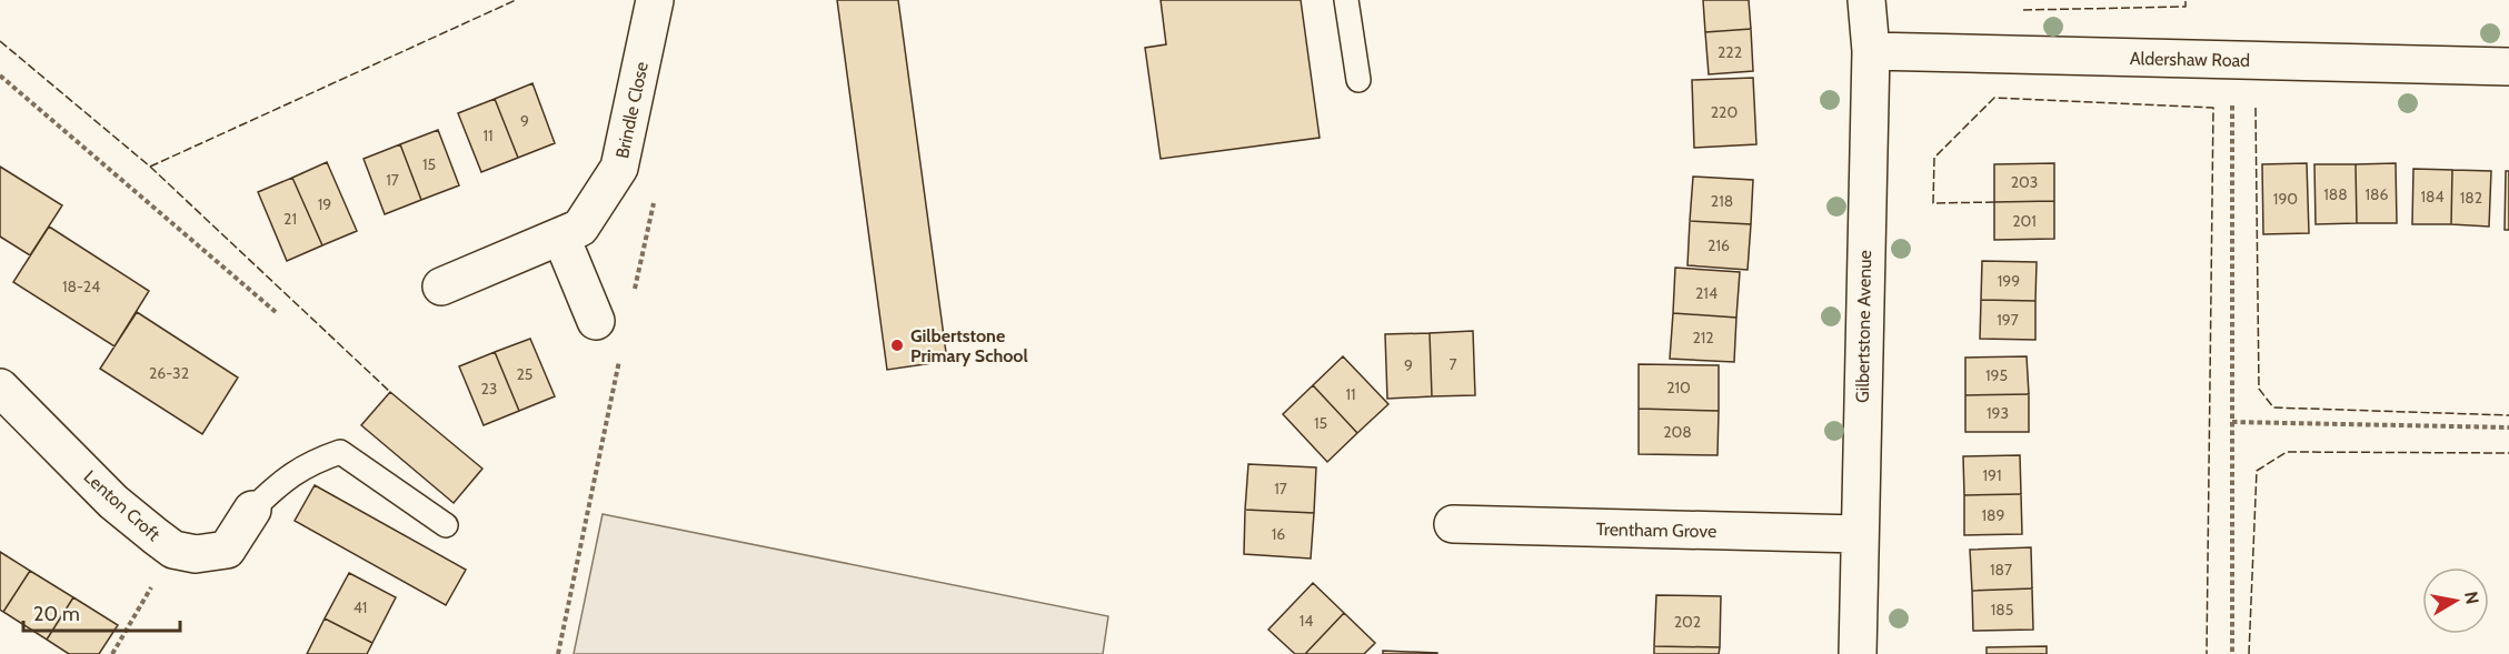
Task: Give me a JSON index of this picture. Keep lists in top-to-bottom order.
{
  "streets": {
    "street": [
      "Aldershaw Road",
      "Brindle Close",
      "Gilbertstone Avenue",
      "Lenton Croft",
      "Trentham Grove"
    ]
  },
  "crossings": [
    ["Aldershaw Road", "Gilbertstone Avenue"],
    ["Gilbertstone Avenue", "Trentham Grove"]
  ],
  "places": ["Gilbertstone Primary School"],
  "house_numbers": [
    "222",
    "220",
    "9",
    "11",
    "15",
    "17",
    "203",
    "188",
    "186",
    "184",
    "182",
    "190",
    "218",
    "19",
    "21",
    "201",
    "216",
    "199",
    "18-24",
    "214",
    "197",
    "212",
    "7",
    "9",
    "26-32",
    "25",
    "195",
    "210",
    "23",
    "11",
    "193",
    "15",
    "208",
    "191",
    "17",
    "189",
    "16",
    "187",
    "41",
    "185",
    "14",
    "202"
  ],
  "scale_bar": "20 m",
  "north": "right"
}
